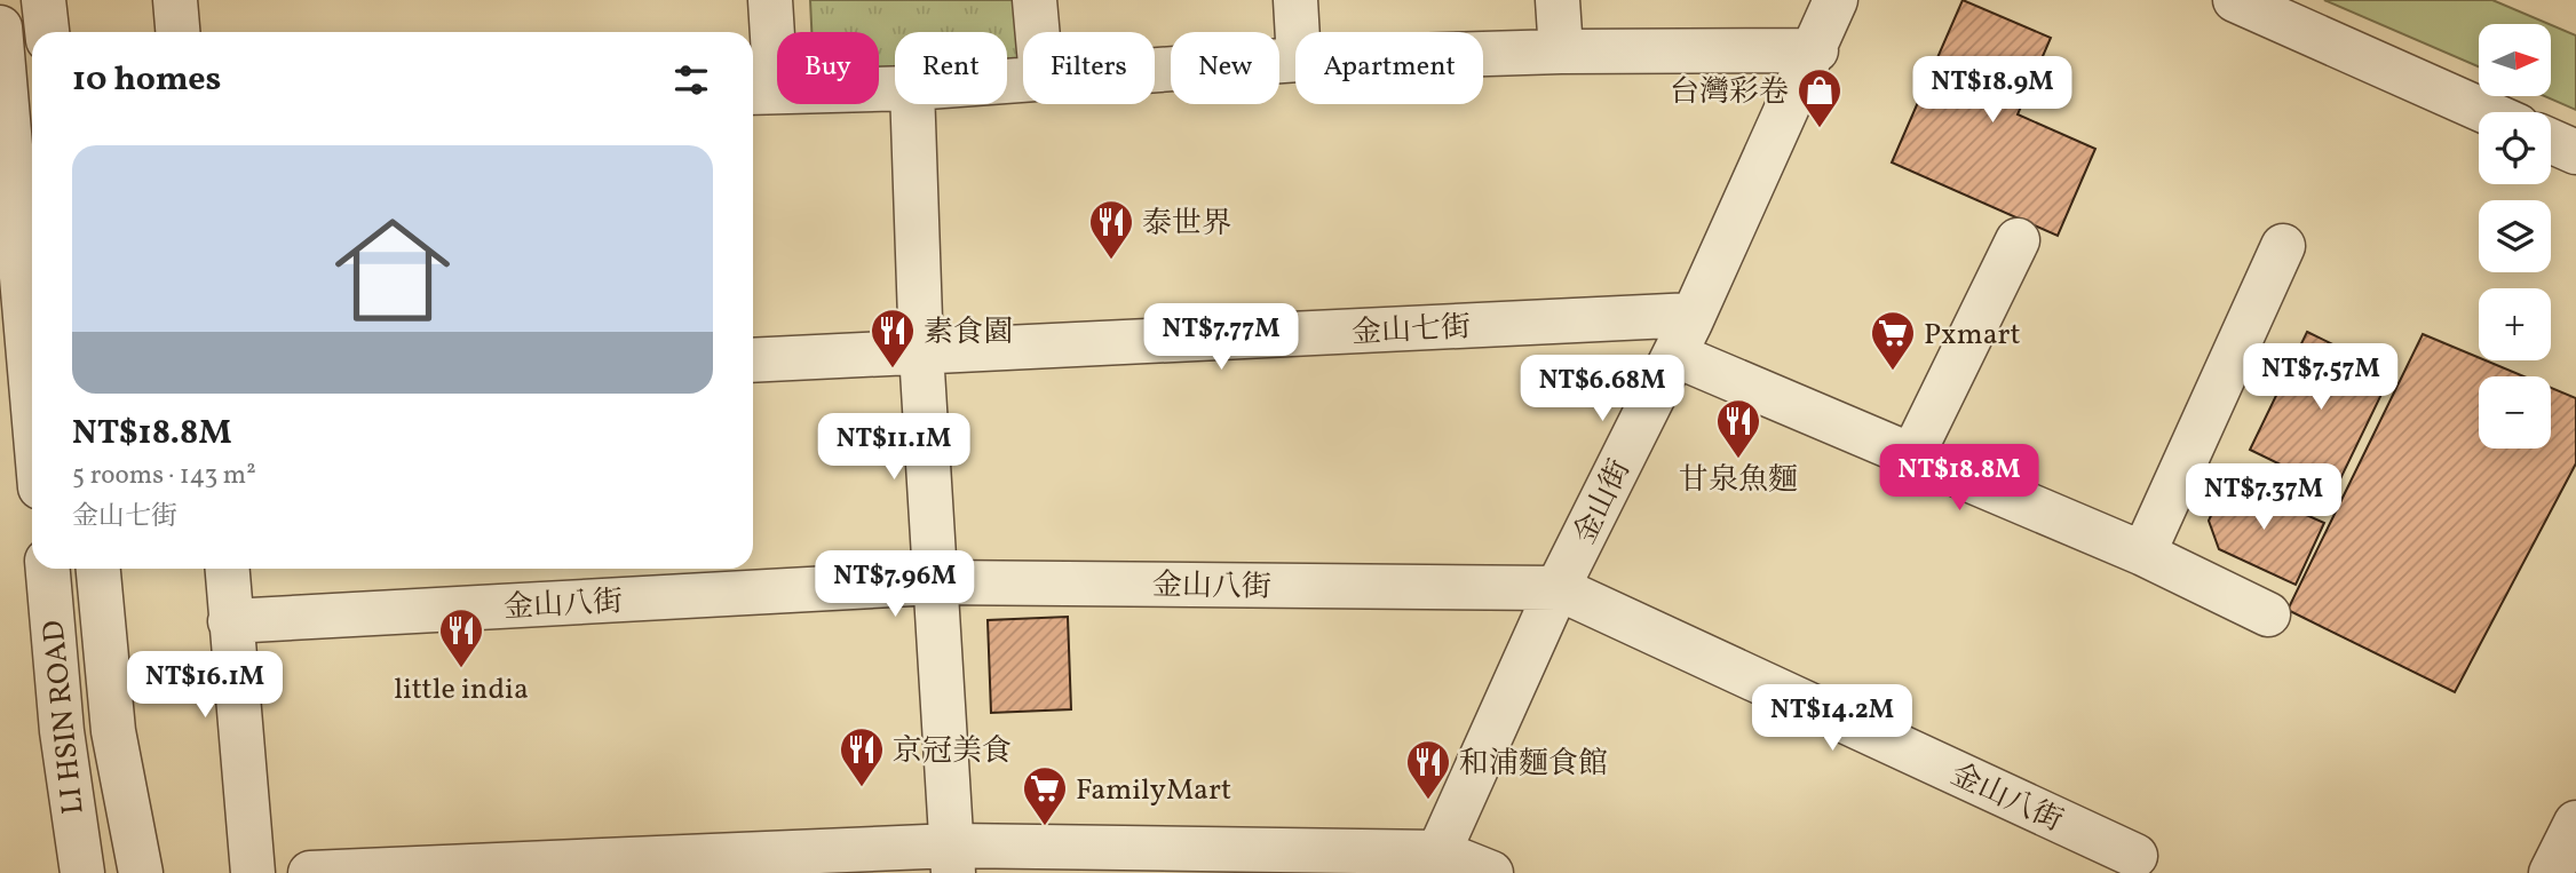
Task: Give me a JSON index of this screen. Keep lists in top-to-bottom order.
{
  "streets": {
    "street": [
      "金山七街",
      "金山街",
      "金山八街",
      "LI HSIN ROAD"
    ]
  },
  "crossings": [
    ["金山七街", "金山街"],
    ["金山街", "金山八街"]
  ],
  "places": {
    "shop": ["台灣彩卷"],
    "restaurant": [
      "泰世界",
      "素食園",
      "甘泉魚麵",
      "little india",
      "京冠美食",
      "和浦麵食館"
    ],
    "supermarket": ["Pxmart", "FamilyMart"]
  },
  "north": "right",
  "page": {
    "map_buttons": ["+", "−"],
    "chip": [
      "Buy",
      "Rent",
      "Filters",
      "New",
      "Apartment"
    ],
    "heading": "10 homes",
    "price": [
      "NT$18.9M",
      "NT$7.77M",
      "NT$7.57M",
      "NT$6.68M",
      "NT$11.1M",
      "NT$18.8M",
      "NT$7.37M",
      "NT$7.96M",
      "NT$16.1M",
      "NT$14.2M"
    ],
    "list": [
      {
        "name": "NT$18.8M",
        "note": "5 rooms · 143 m² · 金山七街"
      }
    ]
  }
}
